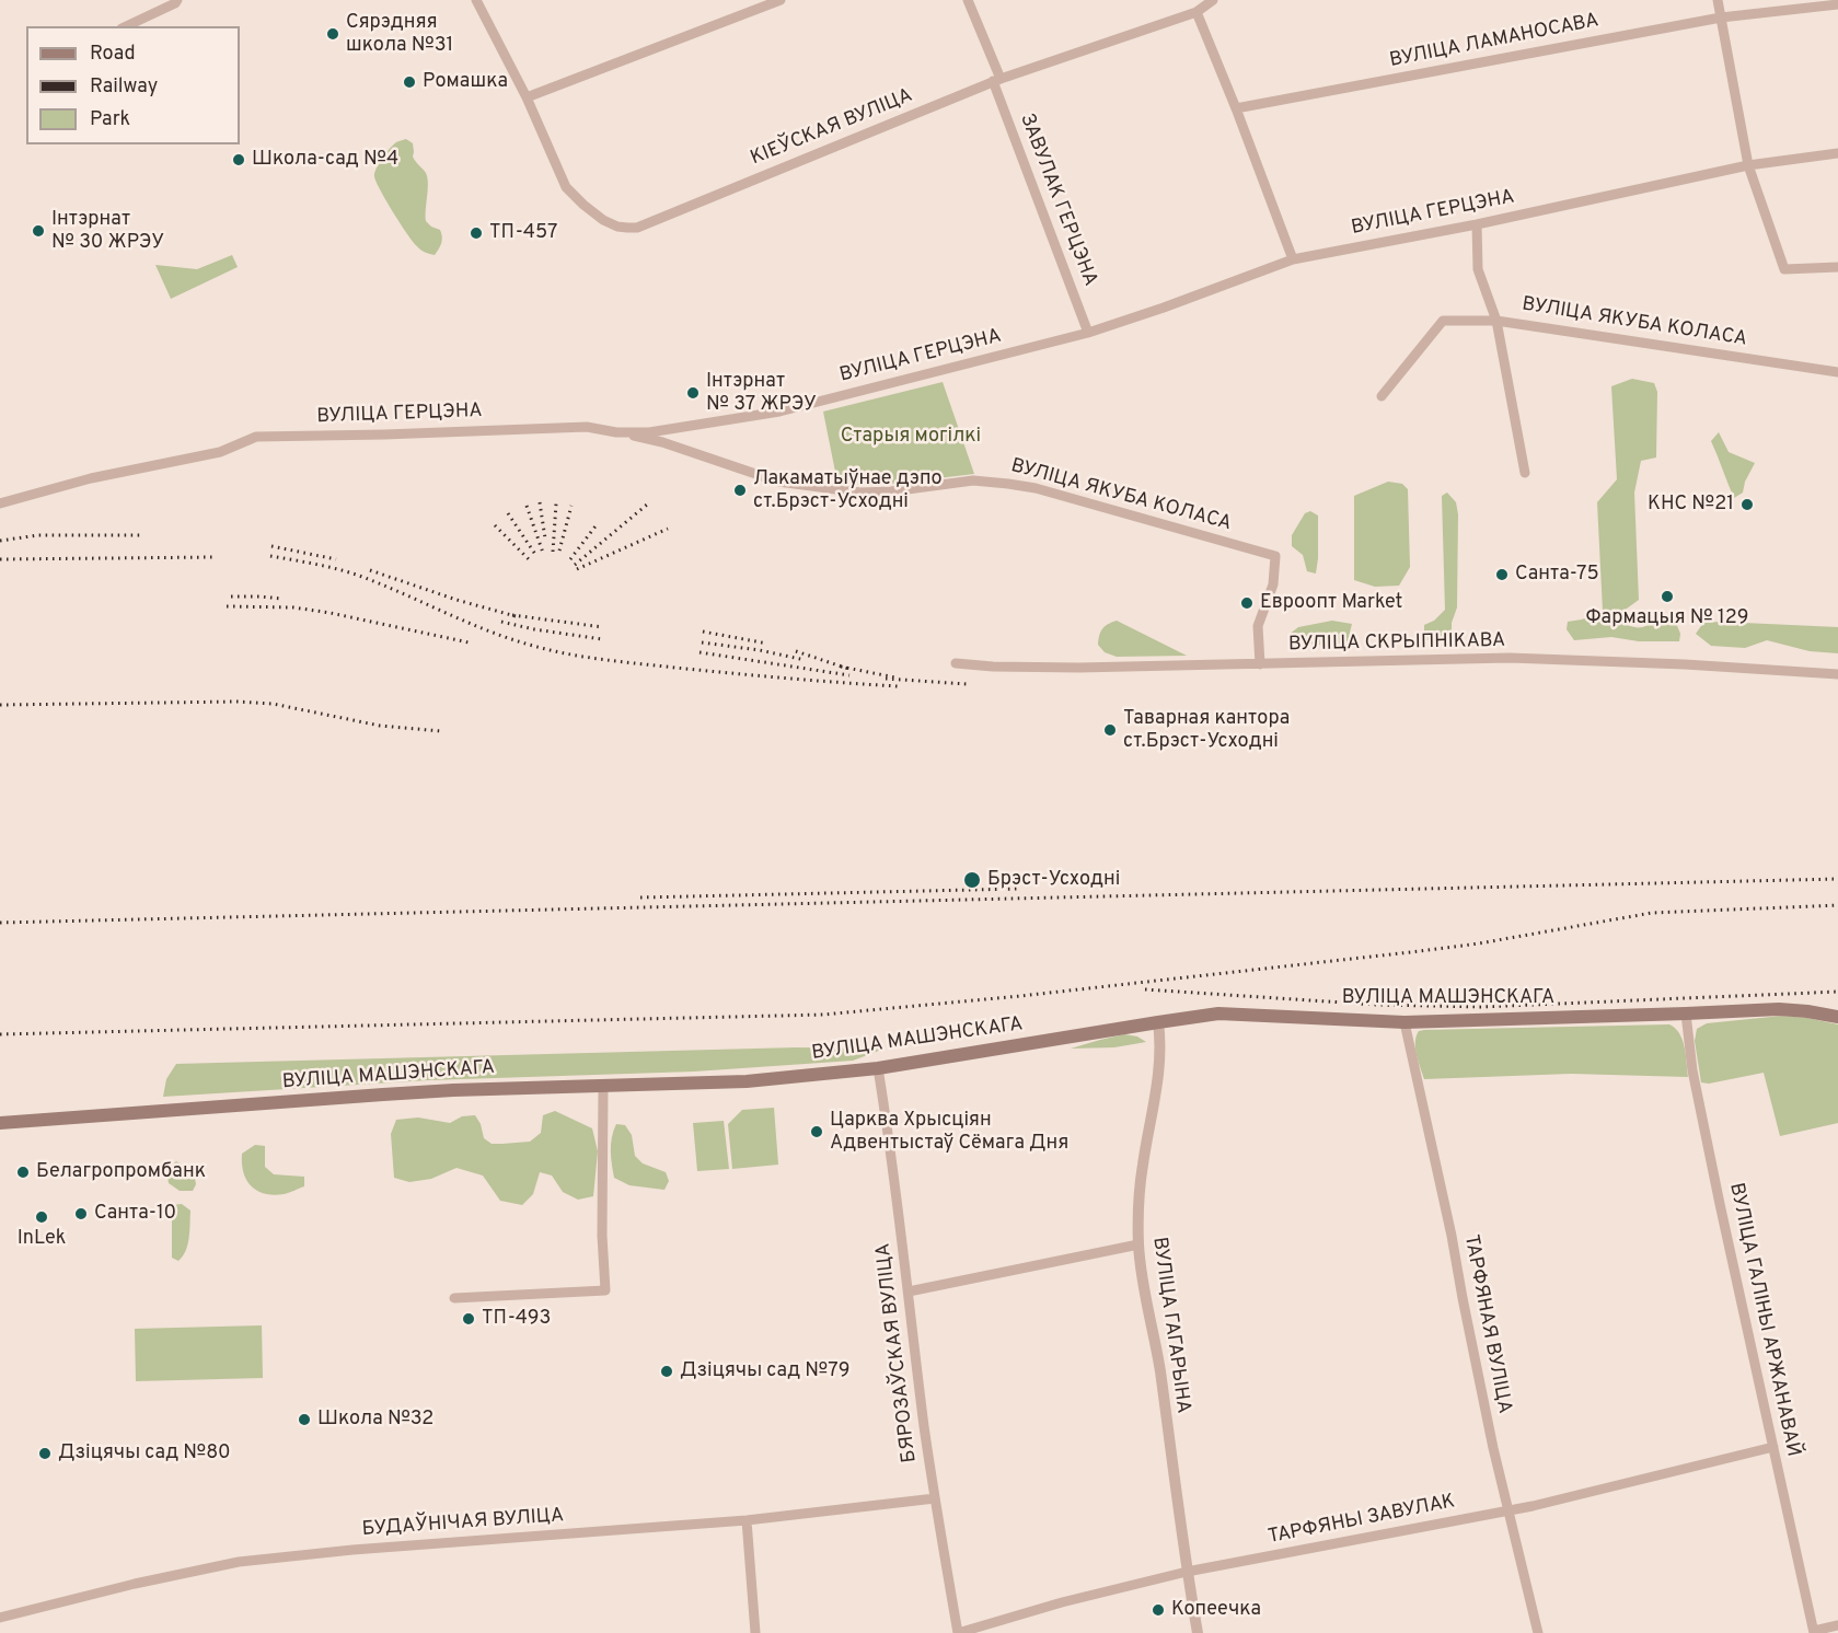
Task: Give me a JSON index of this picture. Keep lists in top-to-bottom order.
{
  "streets": {
    "main road": ["ВУЛІЦА МАШЭНСКАГА"],
    "street": [
      "ВУЛІЦА ЛАМАНОСАВА",
      "КІЕЎСКАЯ ВУЛІЦА",
      "ЗАВУЛАК ГЕРЦЭНА",
      "ВУЛІЦА ГЕРЦЭНА",
      "ВУЛІЦА ЯКУБА КОЛАСА",
      "ВУЛІЦА СКРЫПНІКАВА",
      "ВУЛІЦА ГАЛІНЫ АРЖАНАВАЙ",
      "ТАРФЯНАЯ ВУЛІЦА",
      "ВУЛІЦА ГАГАРЫНА",
      "БЯРОЗАЎСКАЯ ВУЛІЦА",
      "ТАРФЯНЫ ЗАВУЛАК",
      "БУДАЎНІЧАЯ ВУЛІЦА"
    ]
  },
  "crossings": [
    ["КІЕЎСКАЯ ВУЛІЦА", "ЗАВУЛАК ГЕРЦЭНА"],
    ["ЗАВУЛАК ГЕРЦЭНА", "ВУЛІЦА ГЕРЦЭНА"],
    ["ВУЛІЦА ГЕРЦЭНА", "ВУЛІЦА ЯКУБА КОЛАСА"],
    ["ВУЛІЦА ЯКУБА КОЛАСА", "ВУЛІЦА СКРЫПНІКАВА"],
    ["ВУЛІЦА МАШЭНСКАГА", "ВУЛІЦА ГАЛІНЫ АРЖАНАВАЙ"],
    ["ВУЛІЦА МАШЭНСКАГА", "ТАРФЯНАЯ ВУЛІЦА"],
    ["ВУЛІЦА МАШЭНСКАГА", "ВУЛІЦА ГАГАРЫНА"],
    ["ВУЛІЦА МАШЭНСКАГА", "БЯРОЗАЎСКАЯ ВУЛІЦА"],
    ["ВУЛІЦА ГАЛІНЫ АРЖАНАВАЙ", "ТАРФЯНЫ ЗАВУЛАК"],
    ["ТАРФЯНАЯ ВУЛІЦА", "ТАРФЯНЫ ЗАВУЛАК"],
    ["ВУЛІЦА ГАГАРЫНА", "ТАРФЯНЫ ЗАВУЛАК"],
    ["БЯРОЗАЎСКАЯ ВУЛІЦА", "ТАРФЯНЫ ЗАВУЛАК"],
    ["БЯРОЗАЎСКАЯ ВУЛІЦА", "БУДАЎНІЧАЯ ВУЛІЦА"]
  ],
  "parks": ["Старыя могілкі"],
  "places": [
    "Сярэдняя школа №31",
    "Ромашка",
    "Школа-сад №4",
    "Інтэрнат № 30 ЖРЭУ",
    "ТП-457",
    "Інтэрнат № 37 ЖРЭУ",
    "Лакаматыўнае дэпо ст.Брэст-Усходні",
    "КНС №21",
    "Санта-75",
    "Фармацыя № 129",
    "Евроопт Market",
    "Таварная кантора ст.Брэст-Усходні",
    "Брэст-Усходні",
    "Царква Хрысціян Адвентыстаў Сёмага Дня",
    "Белагропромбанк",
    "Санта-10",
    "InLek",
    "ТП-493",
    "Дзіцячы сад №79",
    "Школа №32",
    "Дзіцячы сад №80",
    "Копеечка"
  ],
  "legend": ["Road", "Railway", "Park"]
}
